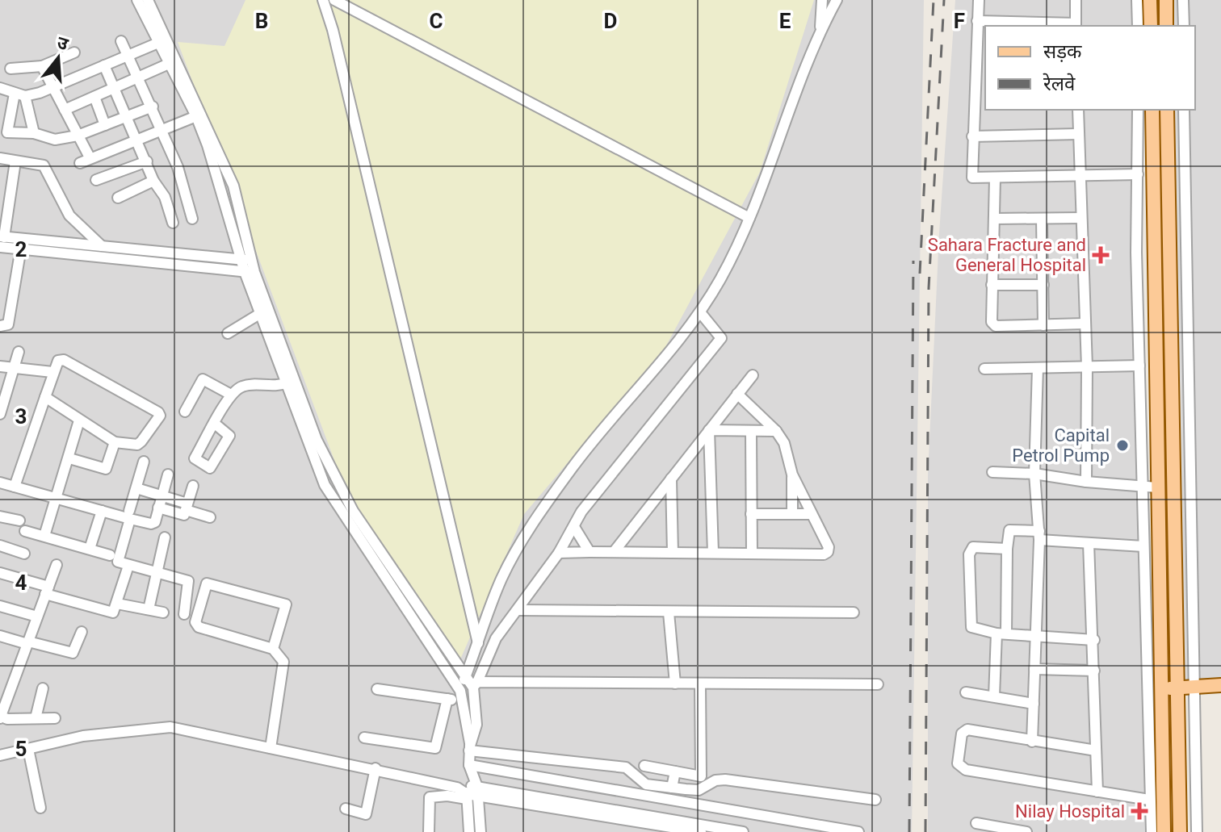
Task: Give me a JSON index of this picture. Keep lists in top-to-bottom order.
{
  "places": {
    "health": ["Sahara Fracture and General Hospital", "Nilay Hospital"],
    "other": ["Capital Petrol Pump"]
  },
  "legend": ["सड़क", "रेलवे"],
  "north": "top",
  "grid": {
    "columns": [
      "B",
      "C",
      "D",
      "E",
      "F"
    ],
    "rows": [
      "2",
      "3",
      "4",
      "5"
    ]
  }
}
